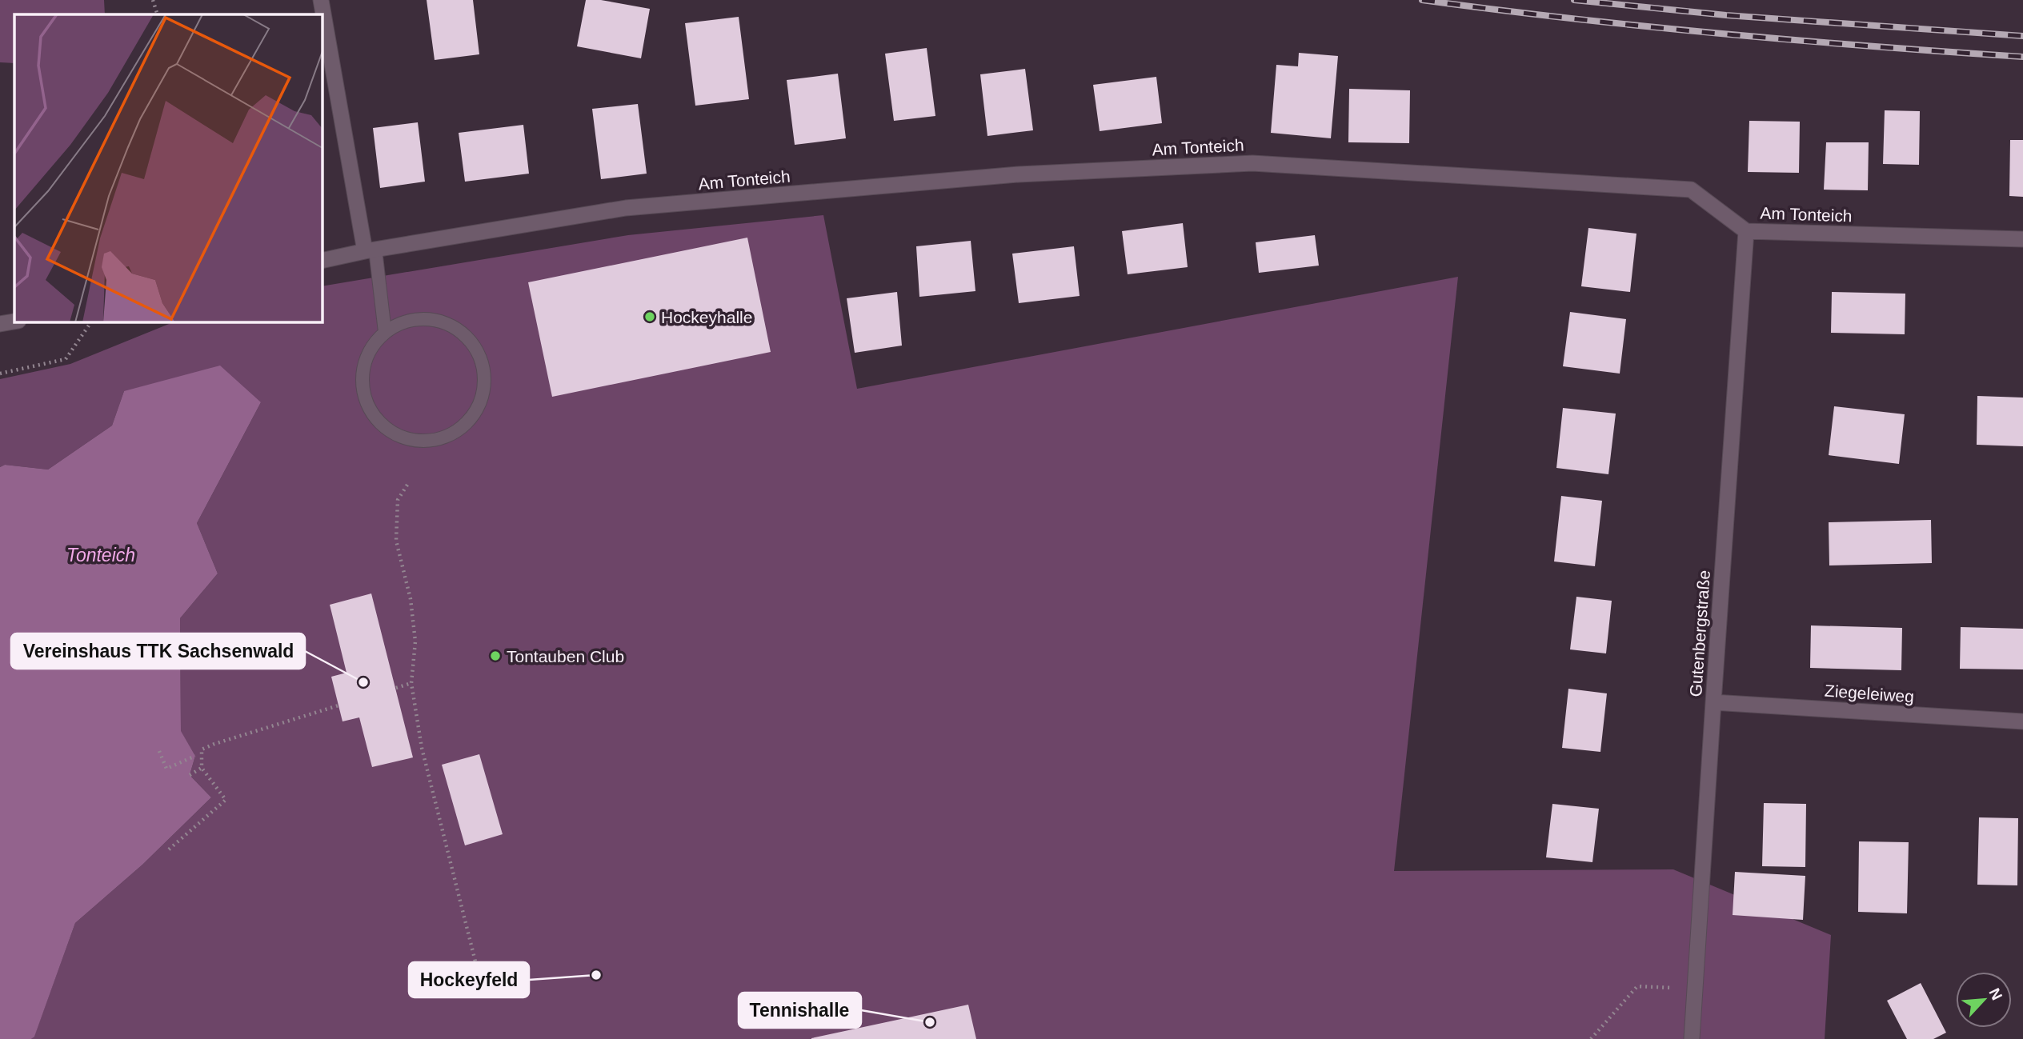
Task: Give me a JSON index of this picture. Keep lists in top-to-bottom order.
{
  "streets": {
    "street": ["Am Tonteich", "Gutenbergstraße", "Ziegeleiweg"]
  },
  "crossings": [
    ["Am Tonteich", "Gutenbergstraße"],
    ["Gutenbergstraße", "Ziegeleiweg"]
  ],
  "water": ["Tonteich"],
  "places": [
    "Hockeyhalle",
    "Tontauben Club",
    "Vereinshaus TTK Sachsenwald",
    "Hockeyfeld",
    "Tennishalle"
  ],
  "north": "top right"
}
